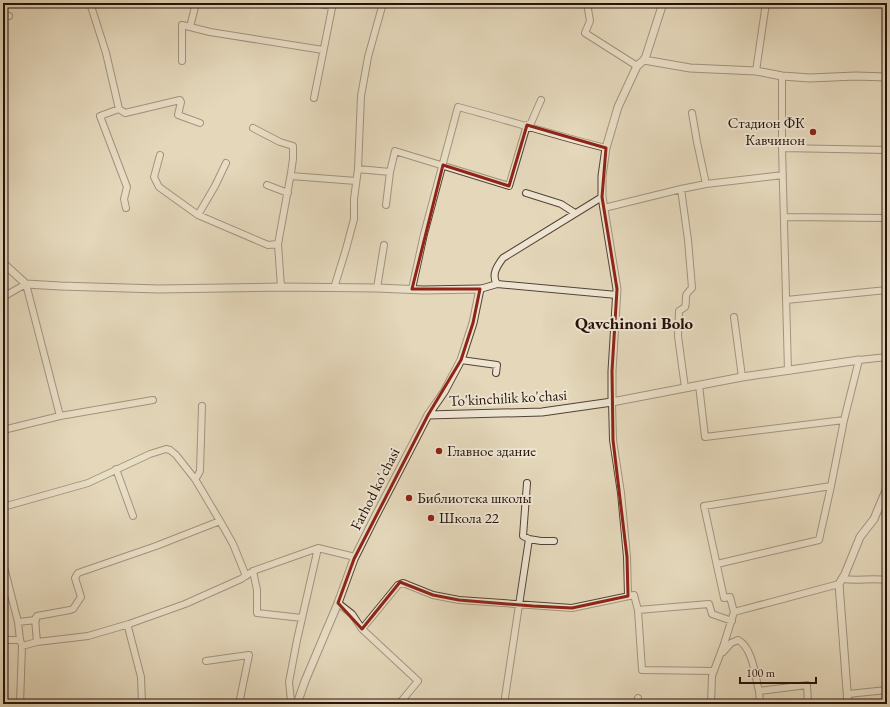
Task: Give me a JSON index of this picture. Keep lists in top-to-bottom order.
{
  "streets": {
    "street": ["To'kinchilik ko'chasi", "Farhod ko'chasi"]
  },
  "crossings": [
    ["To'kinchilik ko'chasi", "Farhod ko'chasi"]
  ],
  "districts": ["Qavchinoni Bolo"],
  "places": [
    "Стадион ФК Кавчинон",
    "Главное здание",
    "Библиотека школы",
    "Школа 22"
  ],
  "scale_bar": "100 m"
}
